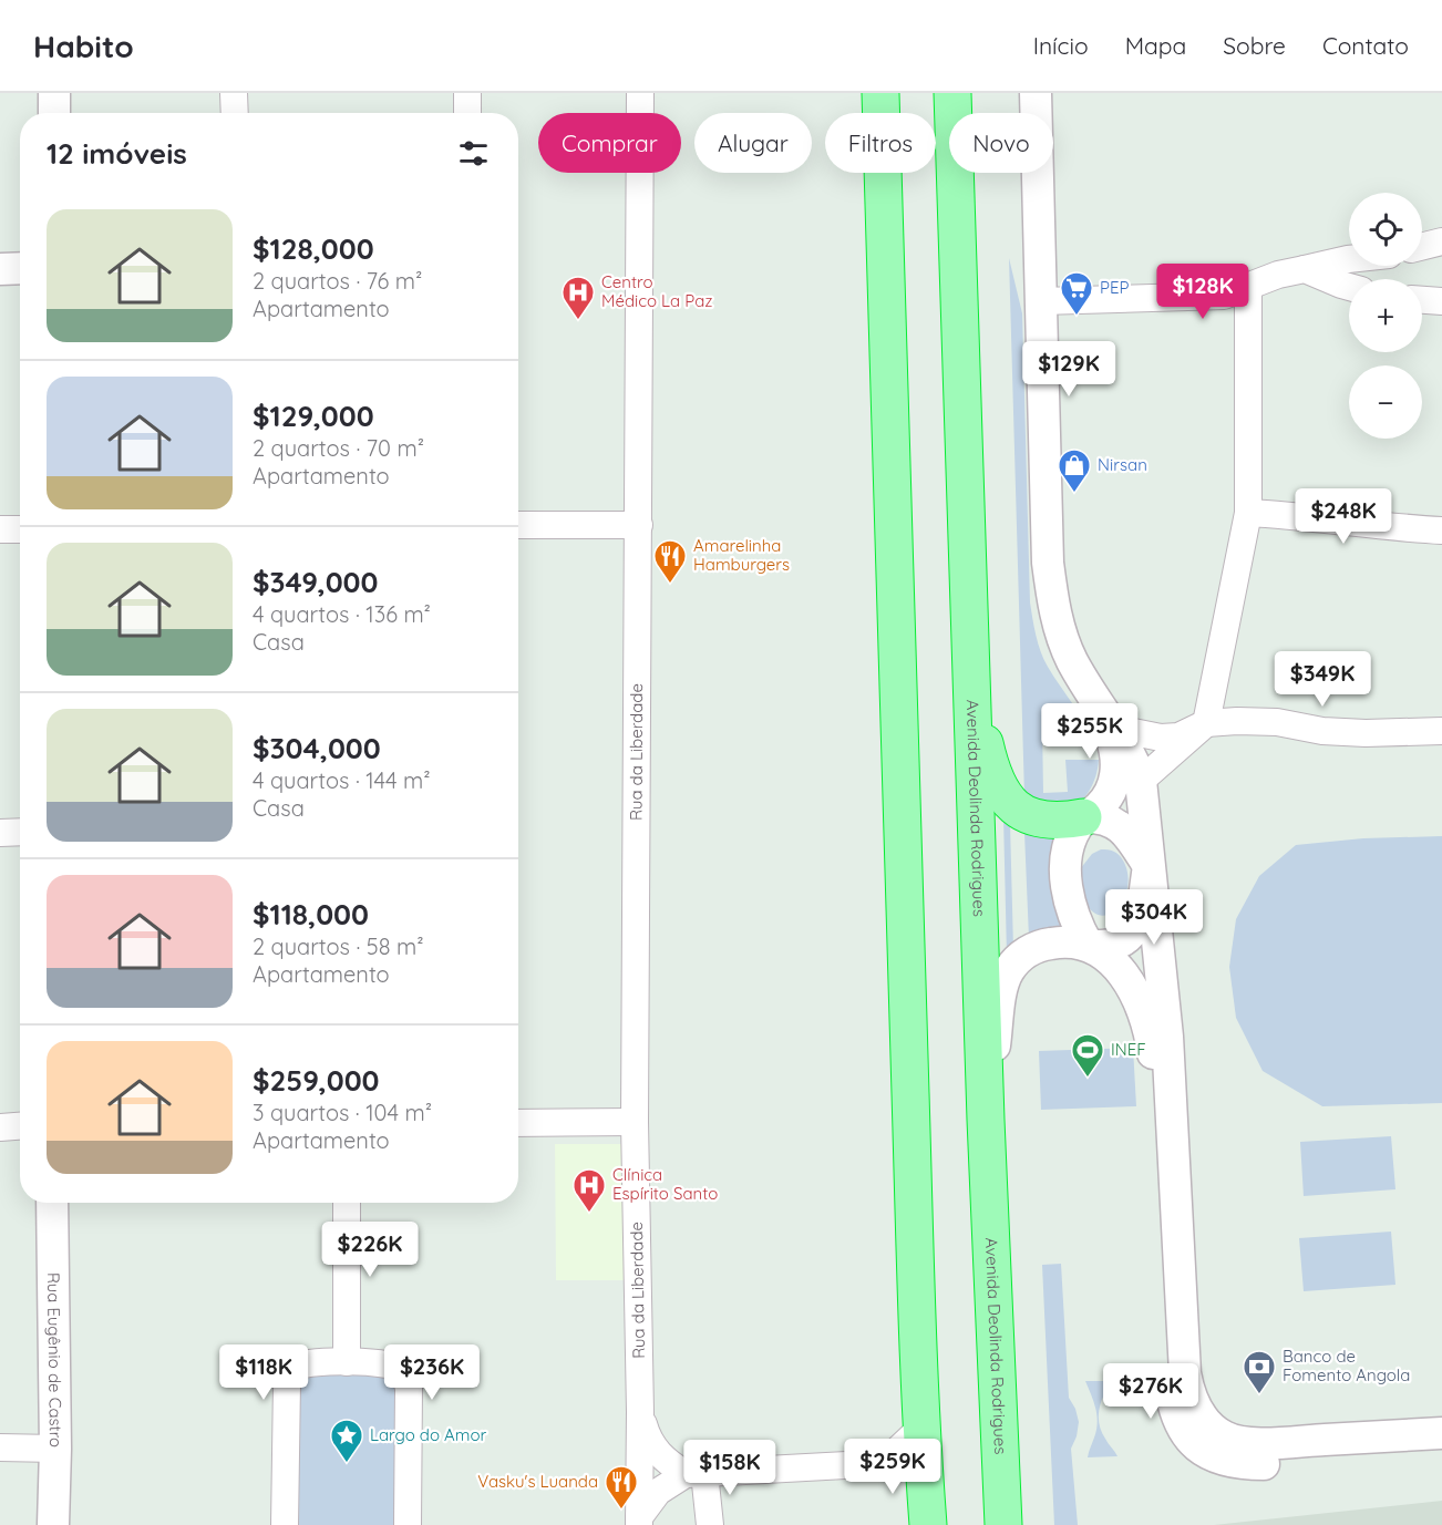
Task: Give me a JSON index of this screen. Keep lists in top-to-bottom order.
{
  "streets": {
    "highway": ["Avenida Deolinda Rodrigues"],
    "street": ["Rua da Liberdade", "Rua Eugênio de Castro"]
  },
  "places": {
    "supermarket": ["PEP"],
    "hospital": ["Centro Médico La Paz", "Clínica Espírito Santo"],
    "shop": ["Nirsan"],
    "restaurant": ["Amarelinha Hamburgers", "Vasku's Luanda"],
    "sports": ["INEF"],
    "bank": ["Banco de Fomento Angola"],
    "place": ["Largo do Amor"]
  },
  "page": {
    "header": "Habito",
    "nav": [
      "Início",
      "Mapa",
      "Sobre",
      "Contato"
    ],
    "chip": [
      "Comprar",
      "Alugar",
      "Filtros",
      "Novo"
    ],
    "heading": "12 imóveis",
    "map_buttons": ["+", "−"],
    "list": [
      {
        "name": "$128,000",
        "note": "2 quartos · 76 m² · Apartamento"
      },
      {
        "name": "$129,000",
        "note": "2 quartos · 70 m² · Apartamento"
      },
      {
        "name": "$349,000",
        "note": "4 quartos · 136 m² · Casa"
      },
      {
        "name": "$304,000",
        "note": "4 quartos · 144 m² · Casa"
      },
      {
        "name": "$118,000",
        "note": "2 quartos · 58 m² · Apartamento"
      },
      {
        "name": "$259,000",
        "note": "3 quartos · 104 m² · Apartamento"
      }
    ],
    "price": [
      "$128K",
      "$129K",
      "$248K",
      "$349K",
      "$255K",
      "$304K",
      "$226K",
      "$118K",
      "$236K",
      "$276K",
      "$259K",
      "$158K"
    ]
  }
}
